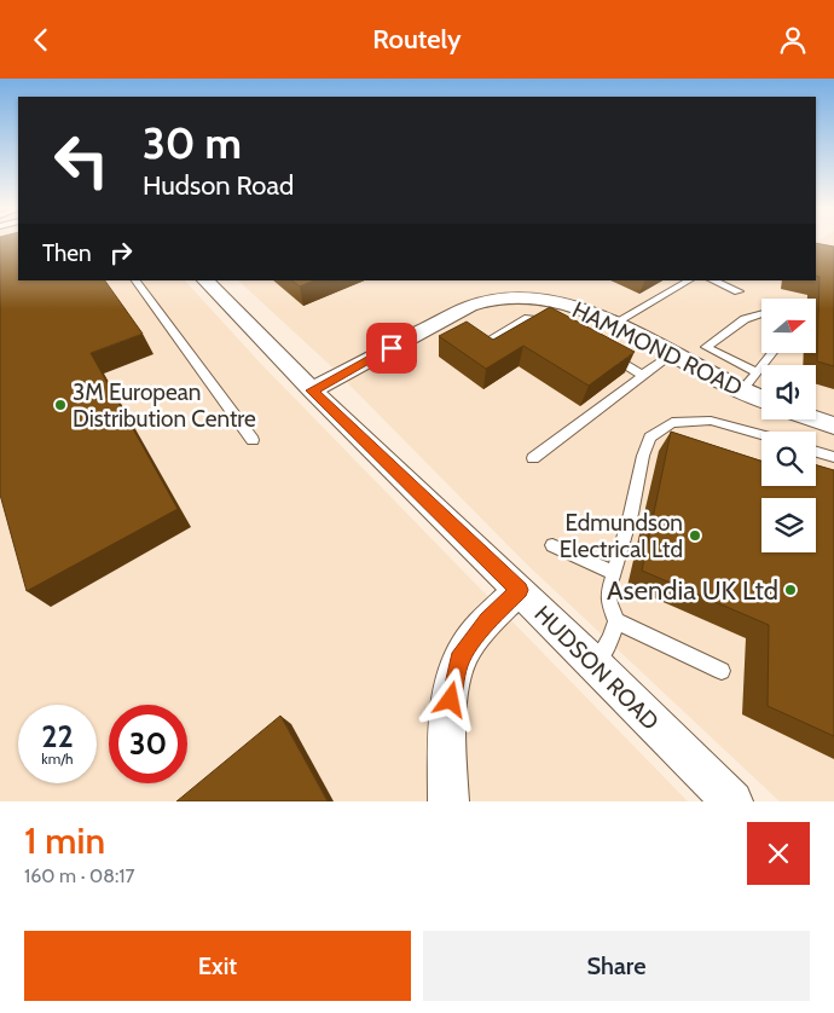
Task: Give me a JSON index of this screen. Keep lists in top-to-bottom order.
{
  "streets": {
    "street": ["HAMMOND ROAD", "HUDSON ROAD"]
  },
  "crossings": [
    ["HAMMOND ROAD", "HUDSON ROAD"]
  ],
  "places": ["3M European Distribution Centre", "Edmundson Electrical Ltd", "Asendia UK Ltd"],
  "north": "right",
  "page": {
    "header": "Routely",
    "turn": ["30 m", "Hudson Road"],
    "then": "Then",
    "speed": "22 km/h",
    "limit": "30",
    "heading": ["1 min", "160 m · 08:17"],
    "buttons": ["Exit", "Share"]
  }
}
